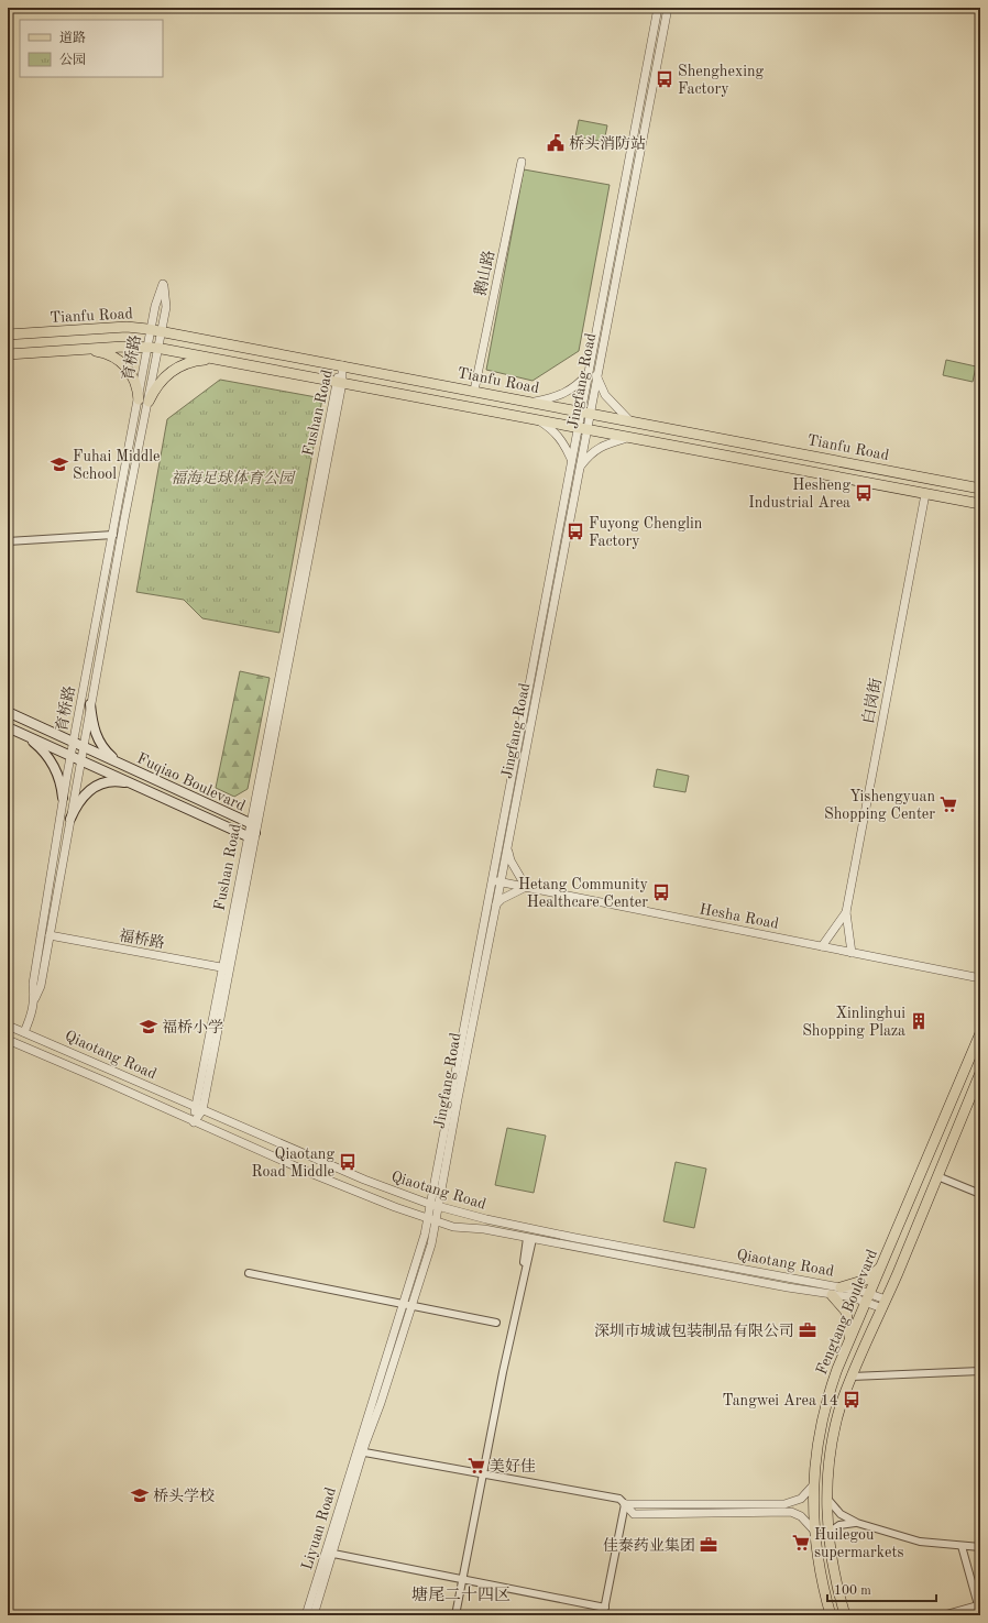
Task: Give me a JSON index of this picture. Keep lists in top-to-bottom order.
{
  "streets": {
    "main road": ["Tianfu Road", "Fuqiao Boulevard", "Fengtang Boulevard"],
    "street": [
      "鹅山路",
      "育桥路",
      "Jingfang Road",
      "Fushan Road",
      "白岗街",
      "Hesha Road",
      "福桥路",
      "Qiaotang Road",
      "Liyuan Road"
    ]
  },
  "crossings": [
    ["鹅山路", "Tianfu Road"],
    ["Tianfu Road", "育桥路"],
    ["Tianfu Road", "Jingfang Road"],
    ["Tianfu Road", "Fushan Road"],
    ["Tianfu Road", "白岗街"],
    ["育桥路", "Fuqiao Boulevard"],
    ["育桥路", "福桥路"],
    ["育桥路", "Qiaotang Road"],
    ["Jingfang Road", "Hesha Road"],
    ["Jingfang Road", "Qiaotang Road"],
    ["Jingfang Road", "Liyuan Road"],
    ["Fushan Road", "Fuqiao Boulevard"],
    ["Fushan Road", "福桥路"],
    ["Fushan Road", "Qiaotang Road"],
    ["Qiaotang Road", "Fengtang Boulevard"]
  ],
  "districts": ["塘尾二十四区"],
  "parks": ["福海足球体育公园"],
  "places": {
    "bus stop": [
      "Shenghexing Factory",
      "Hesheng Industrial Area",
      "Fuyong Chenglin Factory",
      "Hetang Community Healthcare Center",
      "Qiaotang Road Middle",
      "Tangwei Area 14"
    ],
    "public building": ["桥头消防站"],
    "school or university": ["Fuhai Middle School", "福桥小学", "桥头学校"],
    "supermarket": ["Yishengyuan Shopping Center", "美好佳", "Huilegou supermarkets"],
    "building": ["Xinlinghui Shopping Plaza"],
    "office": ["深圳市城诚包装制品有限公司", "佳泰药业集团"]
  },
  "legend": ["道路", "公园"],
  "scale_bar": "100 m"
}
